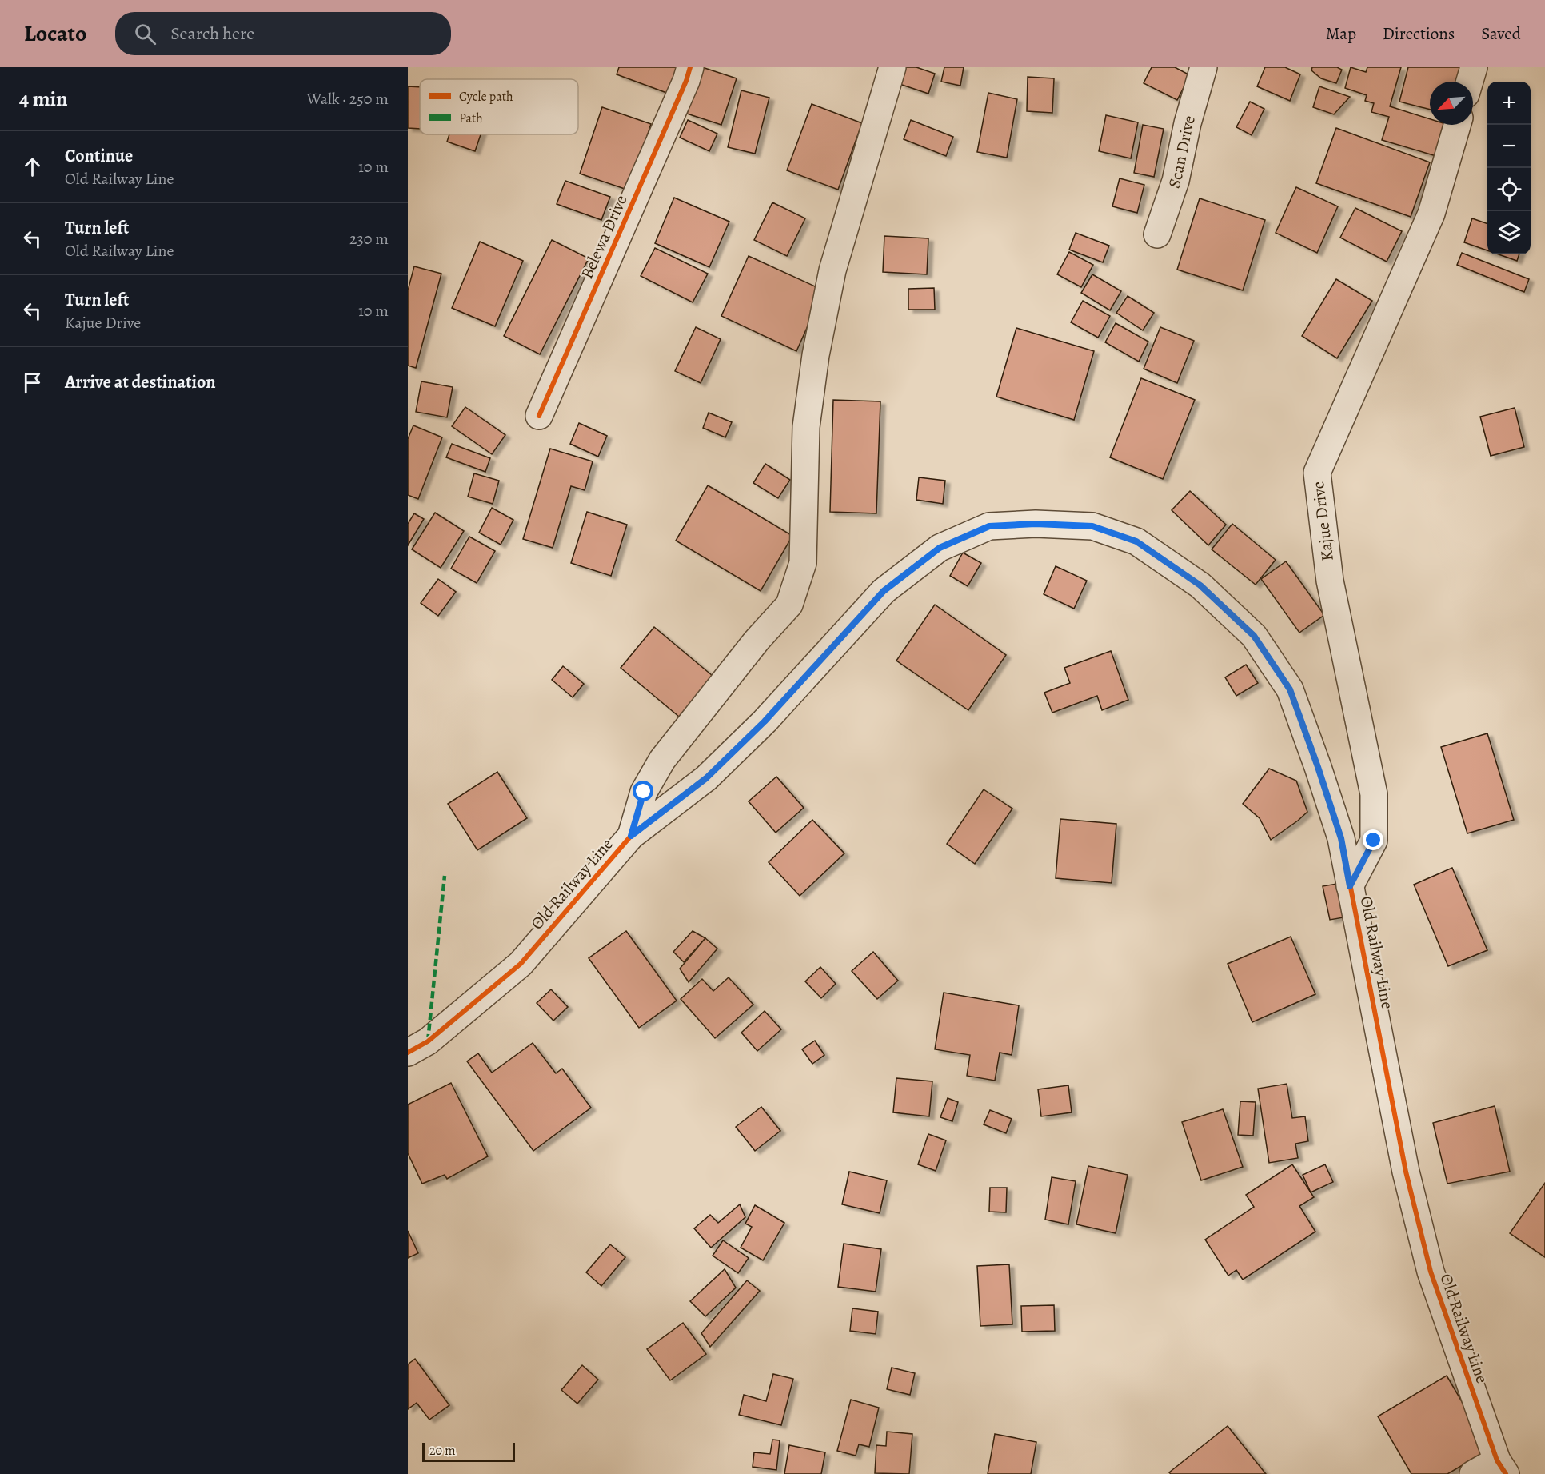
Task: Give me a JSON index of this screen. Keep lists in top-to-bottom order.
{
  "streets": {
    "street": [
      "Scan Drive",
      "Belewa Drive",
      "Kajue Drive",
      "Old Railway Line"
    ]
  },
  "crossings": [
    ["Kajue Drive", "Old Railway Line"]
  ],
  "legend": ["Cycle path", "Path"],
  "scale_bar": "20 m",
  "north": "bottom left",
  "page": {
    "header": "Locato",
    "search": "Search here",
    "nav": ["Map", "Directions", "Saved"],
    "heading": ["4 min", "Walk · 250 m"],
    "map_buttons": ["+", "−"],
    "list": [
      ["Continue", "Old Railway Line", "10 m"],
      ["Turn left", "Old Railway Line", "230 m"],
      ["Turn left", "Kajue Drive", "10 m"],
      "Arrive at destination"
    ],
    "scale": "20 m"
  }
}
